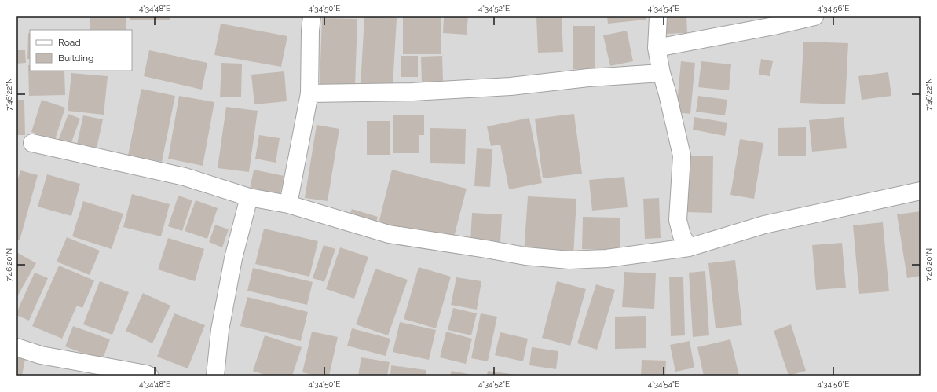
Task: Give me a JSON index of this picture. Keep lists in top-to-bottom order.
{
  "legend": ["Road", "Building"],
  "coordinates": [
    "4°34'48\"E",
    "4°34'50\"E",
    "4°34'52\"E",
    "4°34'54\"E",
    "4°34'56\"E",
    "7°46'22\"N",
    "7°46'20\"N"
  ]
}
